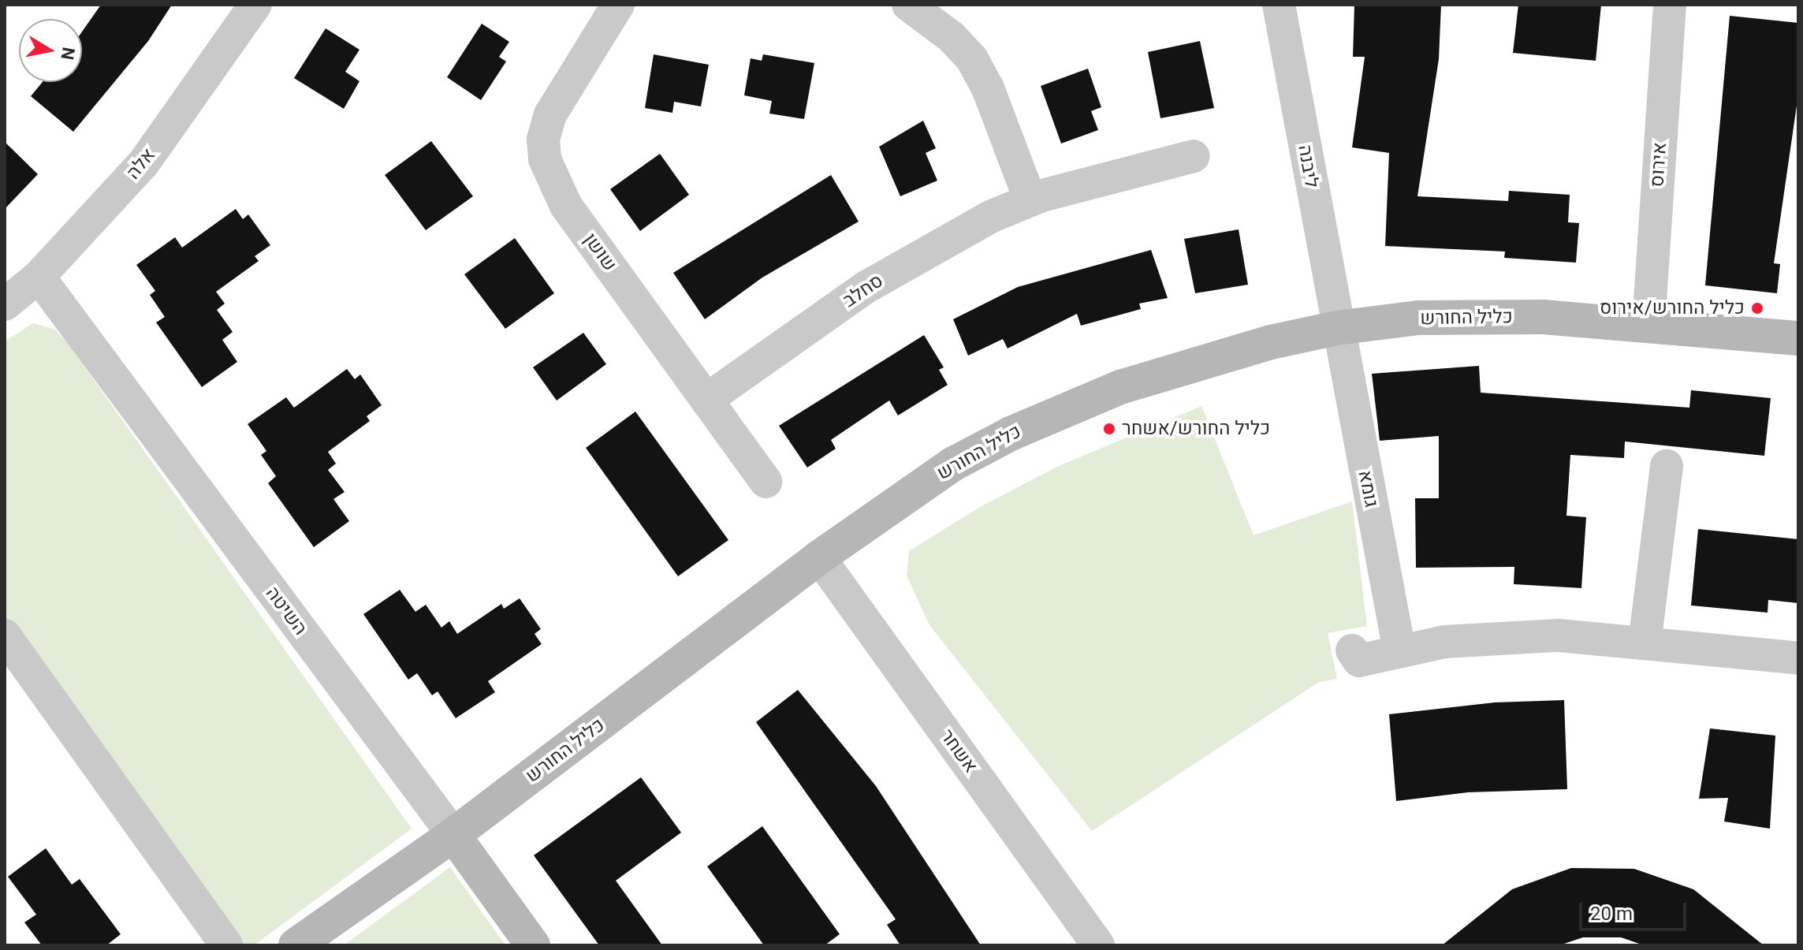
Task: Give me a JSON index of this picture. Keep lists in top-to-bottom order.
{
  "streets": {
    "street": [
      "אלה",
      "אירוס",
      "ליבנה",
      "שושן",
      "סחלב",
      "כליל החורש",
      "גומא",
      "השיטה",
      "אשחר"
    ]
  },
  "crossings": [
    ["אלה", "השיטה"],
    ["אירוס", "כליל החורש"],
    ["ליבנה", "כליל החורש"],
    ["ליבנה", "גומא"],
    ["שושן", "סחלב"],
    ["כליל החורש", "גומא"],
    ["כליל החורש", "השיטה"],
    ["כליל החורש", "אשחר"]
  ],
  "places": ["כליל החורש/אירוס", "כליל החורש/אשחר"],
  "scale_bar": "20 m",
  "north": "right"
}
